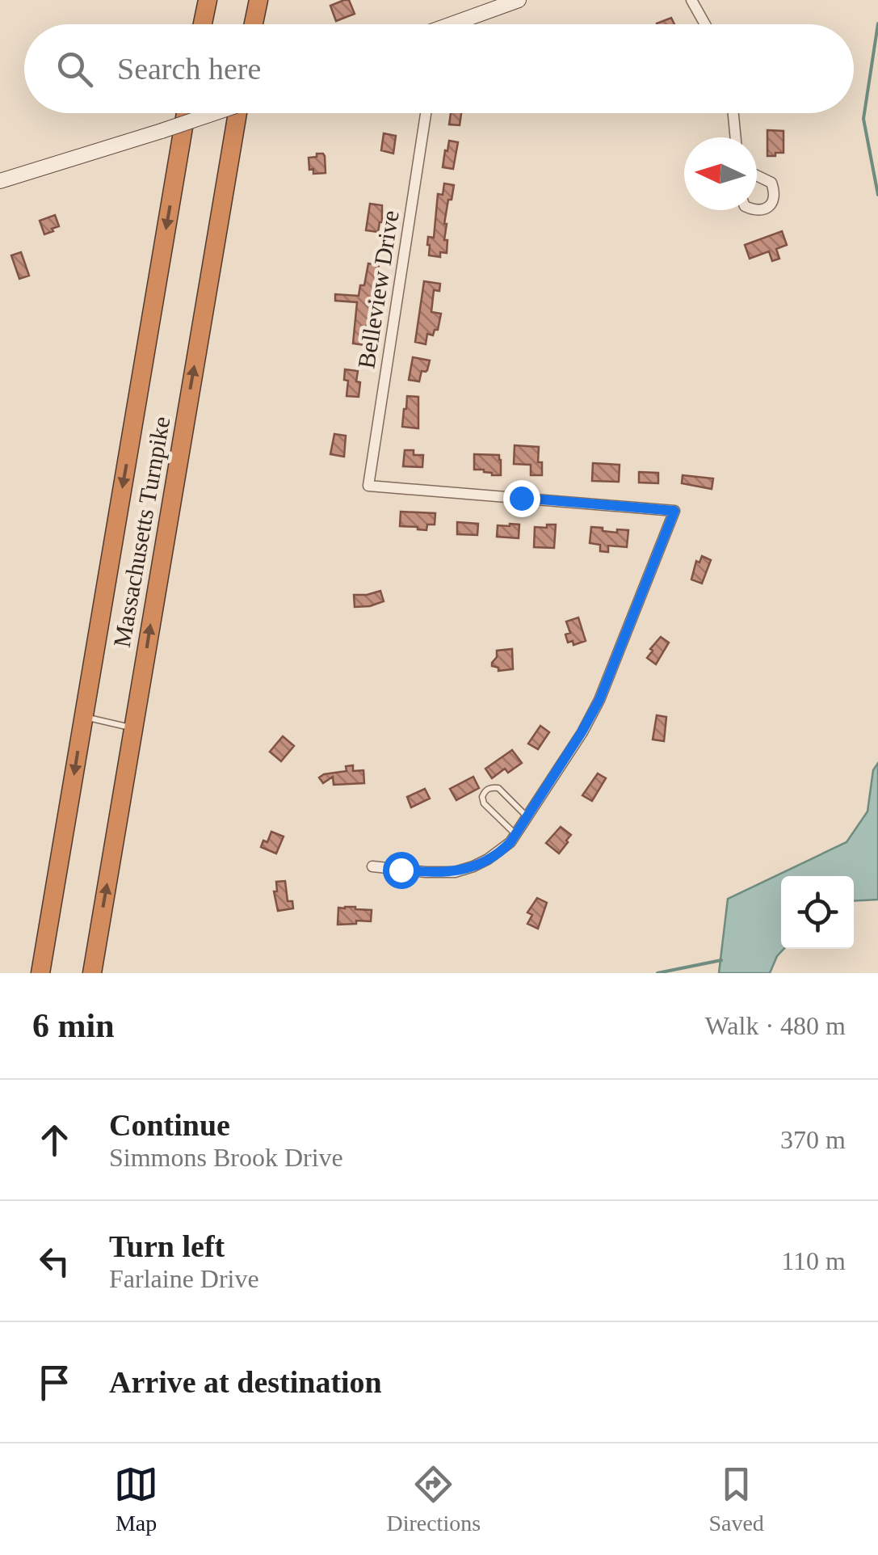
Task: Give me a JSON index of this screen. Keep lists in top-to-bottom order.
{
  "streets": {
    "highway": ["Massachusetts Turnpike"],
    "street": ["Belleview Drive"]
  },
  "north": "left",
  "page": {
    "search": "Search here",
    "heading": ["6 min", "Walk · 480 m"],
    "list": [
      ["Continue", "Simmons Brook Drive", "370 m"],
      ["Turn left", "Farlaine Drive", "110 m"],
      "Arrive at destination"
    ],
    "nav": ["Map", "Directions", "Saved"]
  }
}
